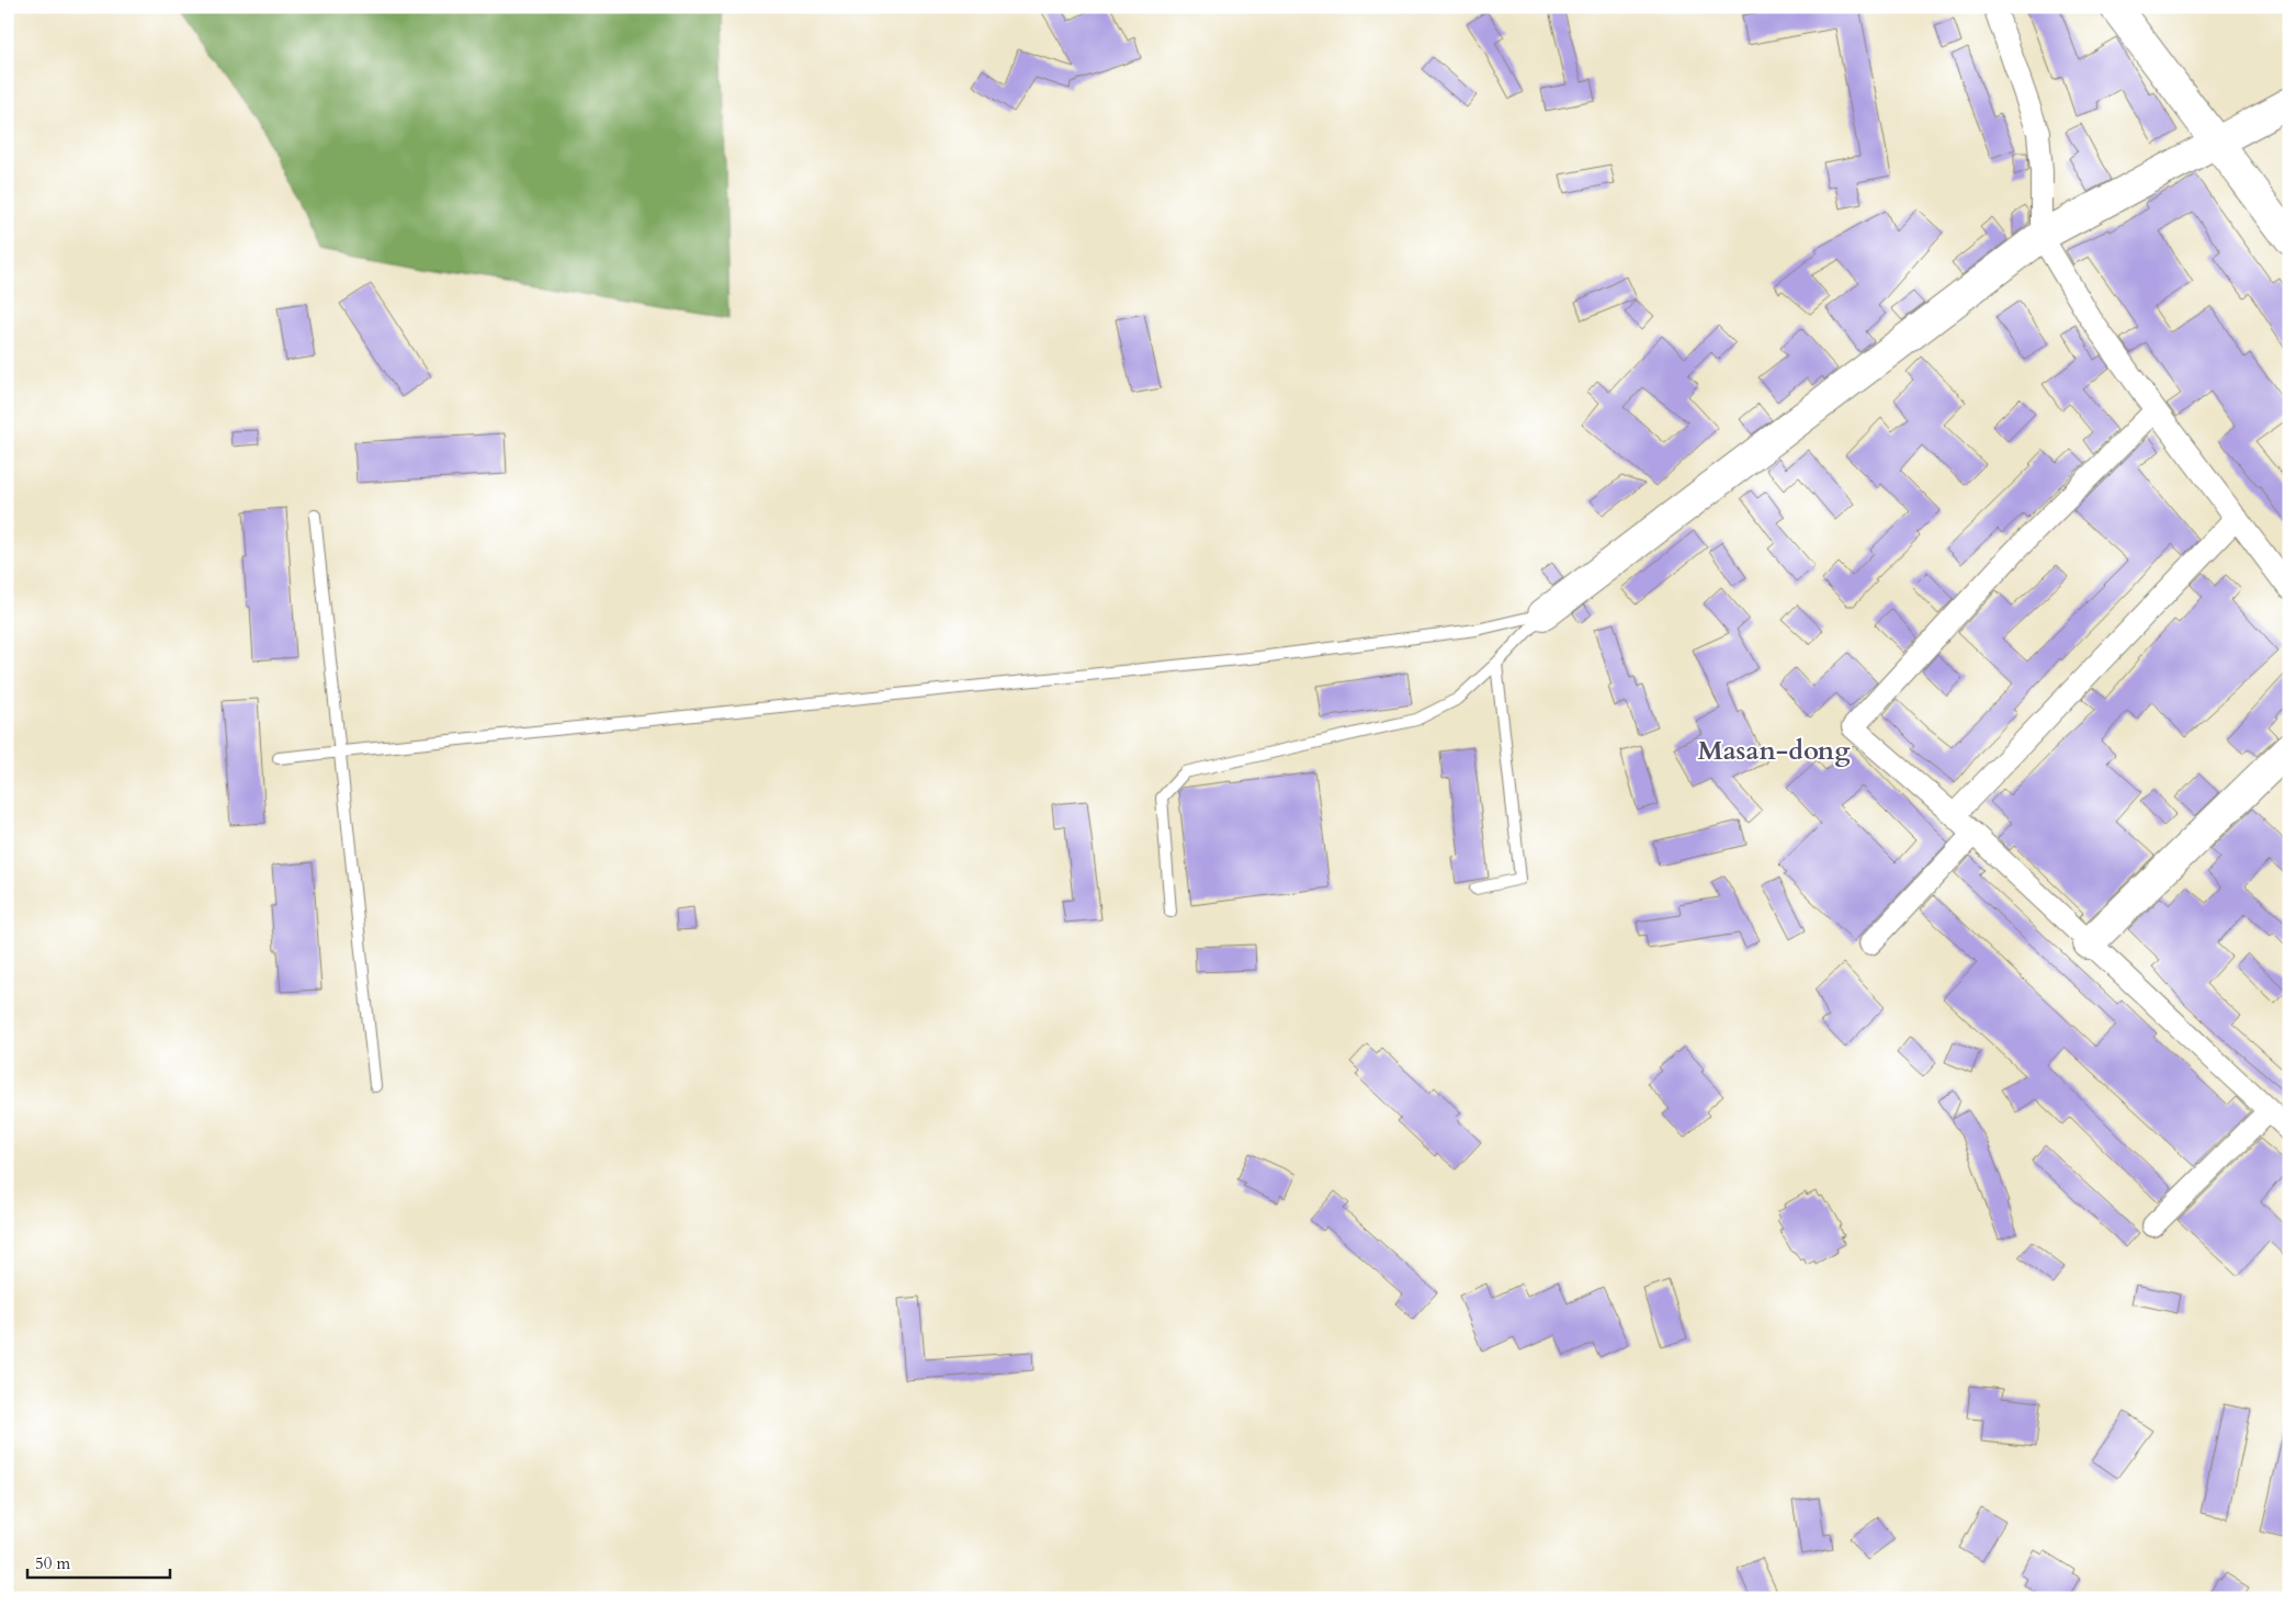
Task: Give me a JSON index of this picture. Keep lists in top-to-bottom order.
{
  "districts": ["Masan-dong"],
  "scale_bar": "50 m"
}
